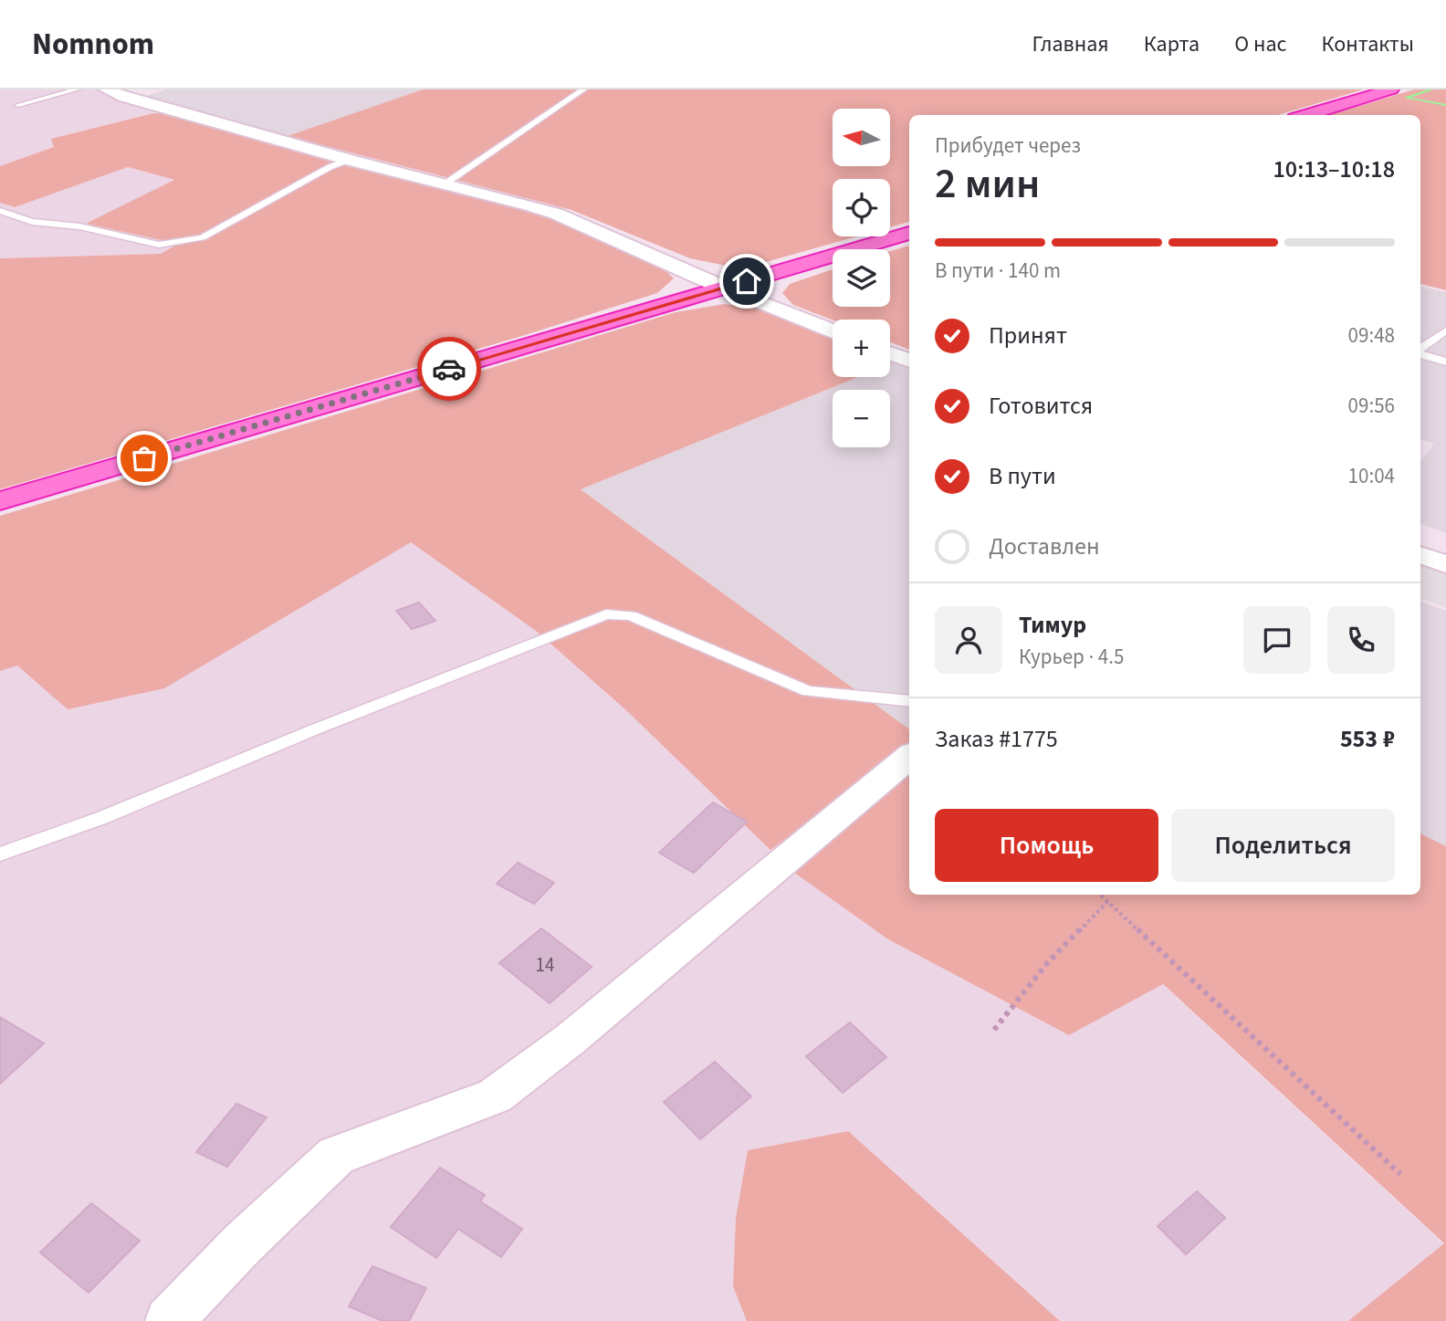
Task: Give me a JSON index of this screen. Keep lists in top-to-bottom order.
{
  "house_numbers": ["14"],
  "north": "left",
  "page": {
    "header": "Nomnom",
    "nav": [
      "Главная",
      "Карта",
      "О нас",
      "Контакты"
    ],
    "map_buttons": ["+", "−"],
    "heading": ["2 мин", "Прибудет через", "10:13–10:18"],
    "panel": [
      "Тимур",
      "Курьер · 4.5",
      "Заказ #1775",
      "553 ₽"
    ],
    "bar": "В пути · 140 m",
    "list": [
      ["Принят", "09:48"],
      ["Готовится", "09:56"],
      ["В пути", "10:04"],
      "Доставлен"
    ],
    "buttons": ["Помощь", "Поделиться"]
  }
}
